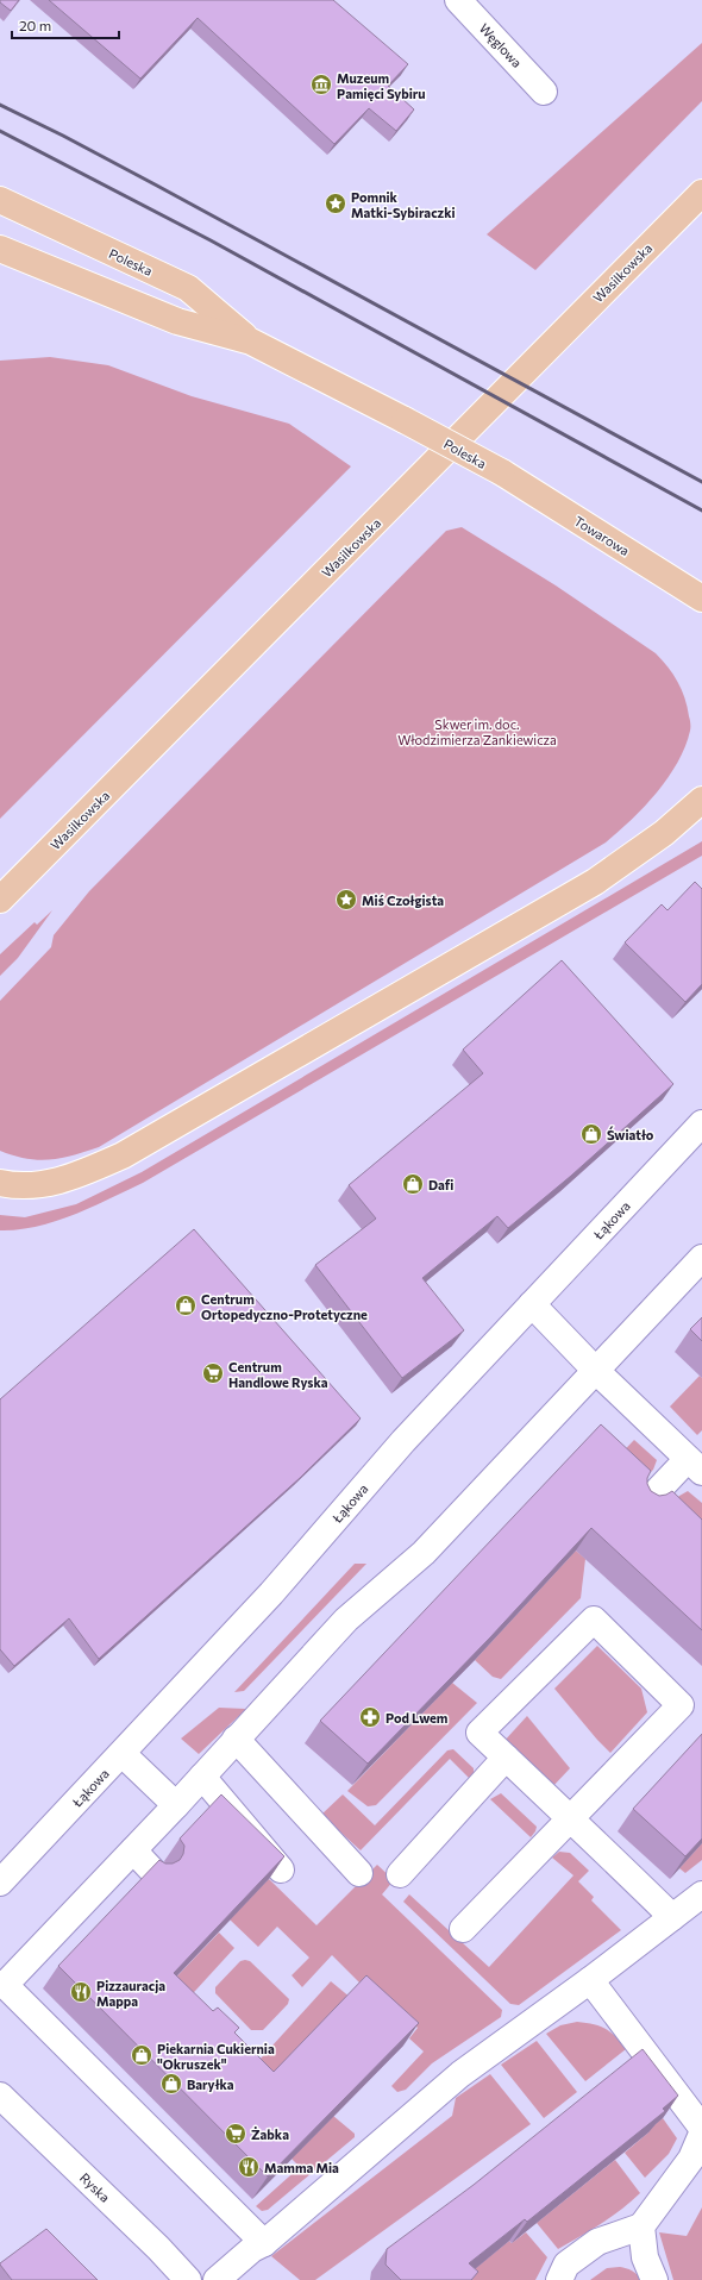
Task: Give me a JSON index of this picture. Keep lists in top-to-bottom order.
{
  "streets": {
    "main road": ["Poleska", "Wasilkowska", "Towarowa"],
    "street": ["Węglowa", "Łąkowa", "Ryska"]
  },
  "crossings": [
    ["Poleska", "Towarowa"]
  ],
  "parks": ["Skwer im. doc. Włodzimierza Zankiewicza"],
  "places": {
    "museum": ["Muzeum Pamięci Sybiru"],
    "place": ["Pomnik Matki-Sybiraczki", "Miś Czołgista"],
    "shop": [
      "Światło",
      "Dafi",
      "Centrum Ortopedyczno-Protetyczne",
      "Piekarnia Cukiernia \"Okruszek\"",
      "Baryłka"
    ],
    "supermarket": ["Centrum Handlowe Ryska", "Żabka"],
    "pharmacy": ["Pod Lwem"],
    "restaurant": ["Pizzauracja Mappa", "Mamma Mia"]
  },
  "scale_bar": "20 m"
}
